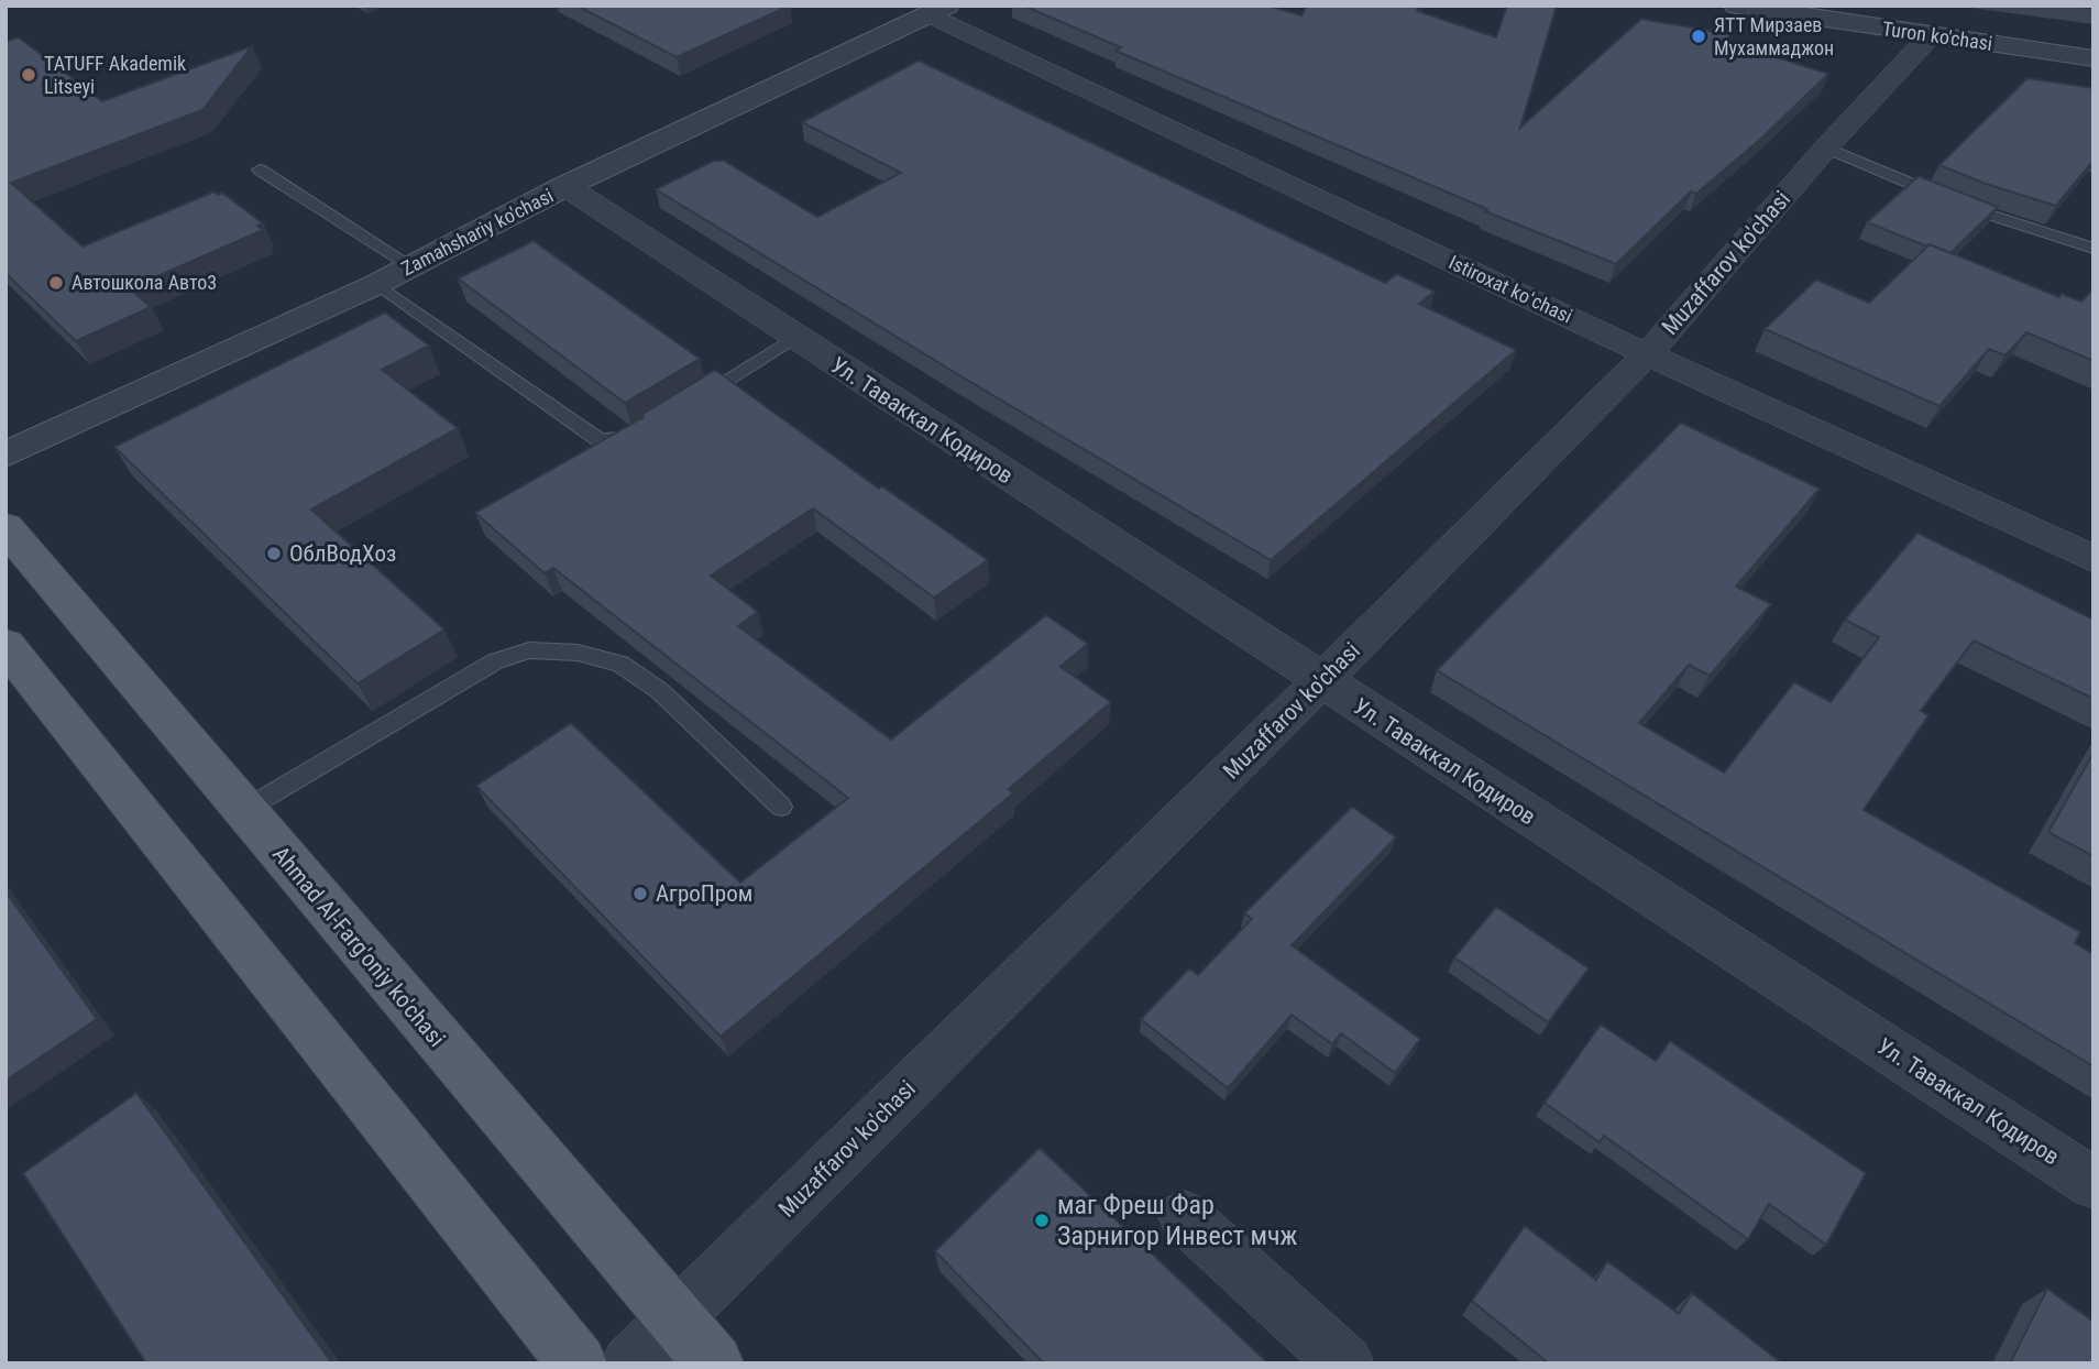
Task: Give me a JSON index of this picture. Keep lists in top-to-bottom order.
{
  "streets": {
    "main road": ["Ahmad Al-Farg'oniy ko'chasi"],
    "street": [
      "Turon ko'chasi",
      "Zamahshariy ko'chasi",
      "Muzaffarov ko'chasi",
      "Istiroxat koʻchasi",
      "Ул. Таваккал Кодиров"
    ]
  },
  "crossings": [
    ["Turon ko'chasi", "Muzaffarov ko'chasi"],
    ["Zamahshariy ko'chasi", "Istiroxat koʻchasi"],
    ["Zamahshariy ko'chasi", "Ул. Таваккал Кодиров"],
    ["Muzaffarov ko'chasi", "Istiroxat koʻchasi"],
    ["Muzaffarov ko'chasi", "Ул. Таваккал Кодиров"],
    ["Muzaffarov ko'chasi", "Ahmad Al-Farg'oniy ko'chasi"]
  ],
  "places": [
    "ЯТТ Мирзаев Мухаммаджон",
    "TATUFF Akademik Litseyi",
    "Автошкола Авто3",
    "ОблВодХоз",
    "АгроПром",
    "маг Фреш Фар Зарнигор Инвест мчж"
  ]
}
